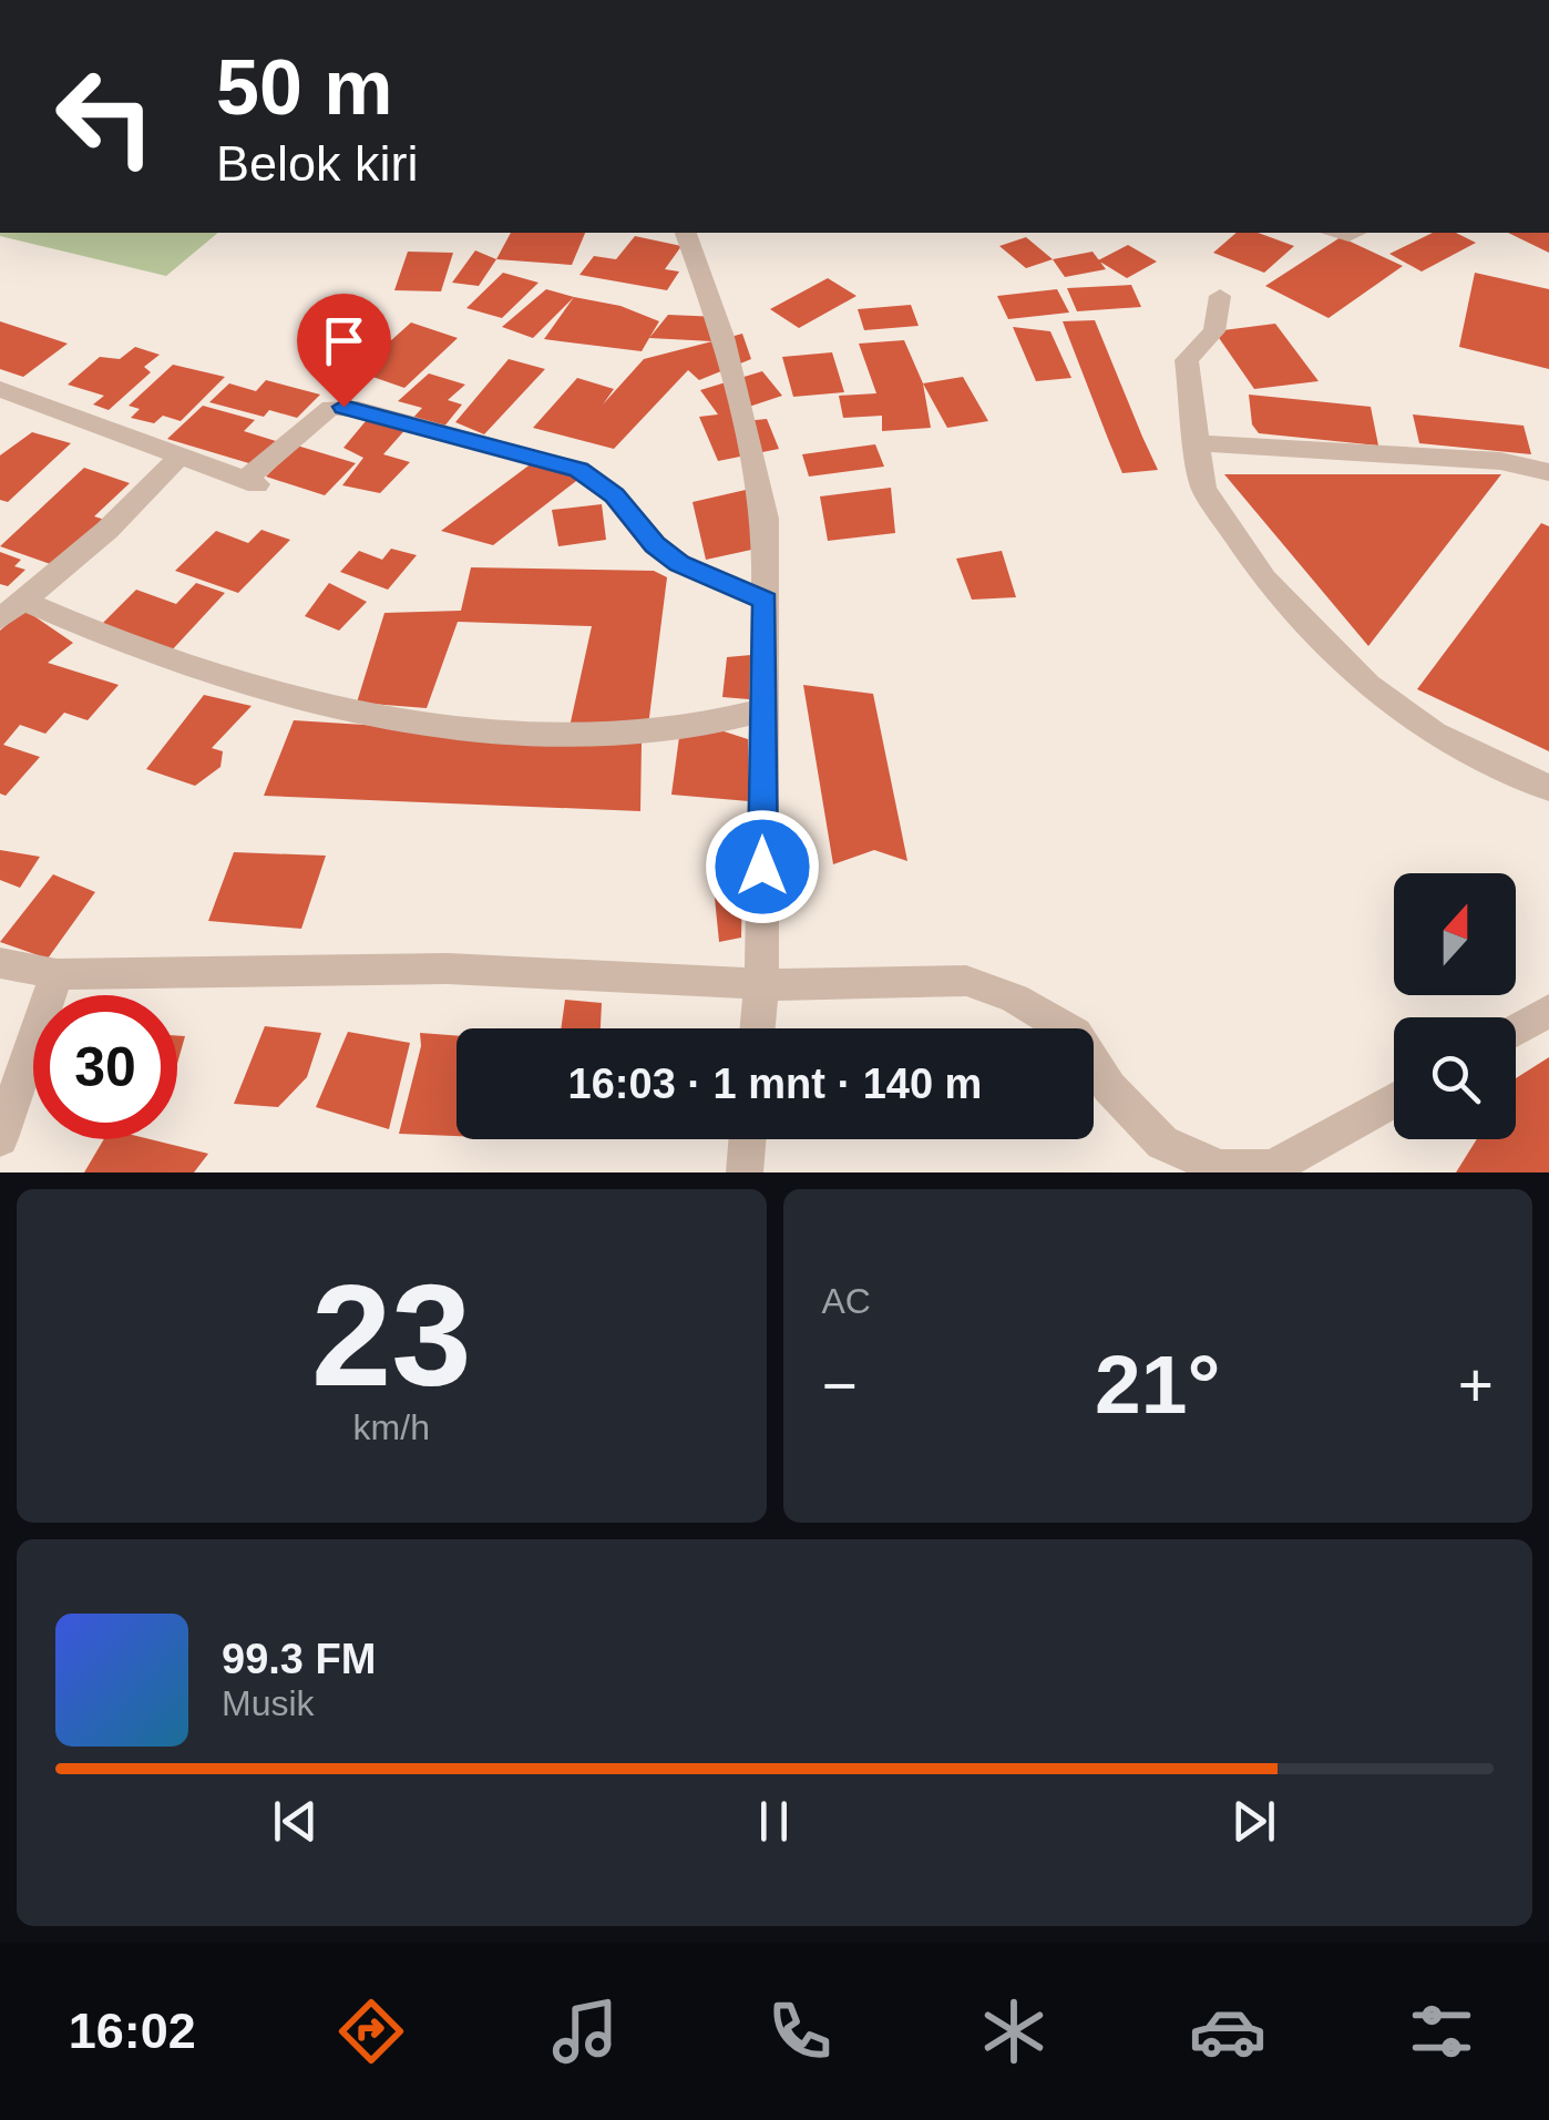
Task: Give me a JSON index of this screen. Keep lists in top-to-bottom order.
{
  "north": "top",
  "page": {
    "turn": ["50 m", "Belok kiri"],
    "limit": "30",
    "trip": "16:03 · 1 mnt · 140 m",
    "tile": [
      ["23", "km/h"],
      "AC"
    ],
    "heat": ["−", "21°", "+"],
    "song": ["99.3 FM", "Musik"],
    "tabs": "16:02"
  }
}
